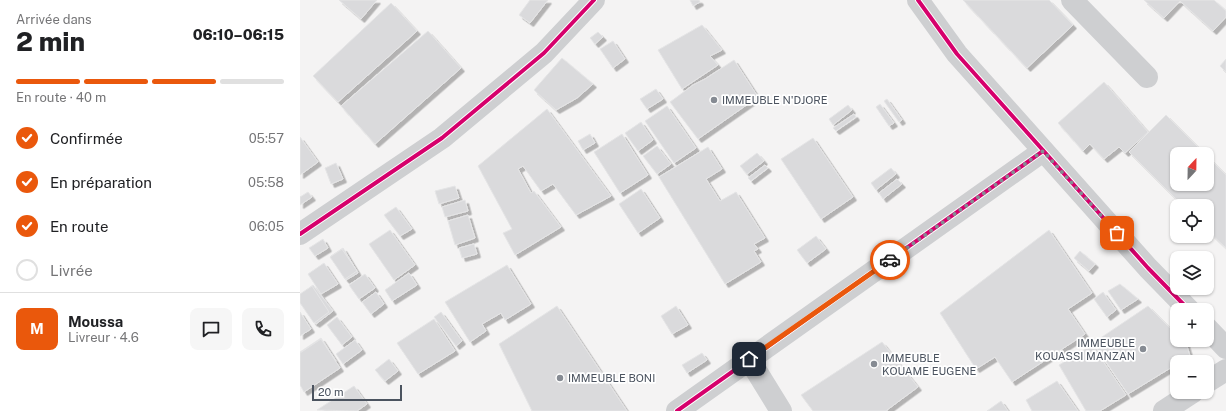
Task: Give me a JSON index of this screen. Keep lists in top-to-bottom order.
{
  "places": [
    "IMMEUBLE N'DJORE",
    "IMMEUBLE KOUASSI MANZAN",
    "IMMEUBLE KOUAME EUGENE",
    "IMMEUBLE BONI"
  ],
  "scale_bar": "20 m",
  "north": "top",
  "page": {
    "heading": ["2 min", "Arrivée dans", "06:10–06:15"],
    "panel": ["Moussa", "Livreur · 4.6"],
    "bar": "En route · 40 m",
    "list": [
      ["Confirmée", "05:57"],
      ["En préparation", "05:58"],
      ["En route", "06:05"],
      "Livrée"
    ],
    "map_buttons": ["+", "−"],
    "round": "M",
    "scale": "20 m"
  }
}
